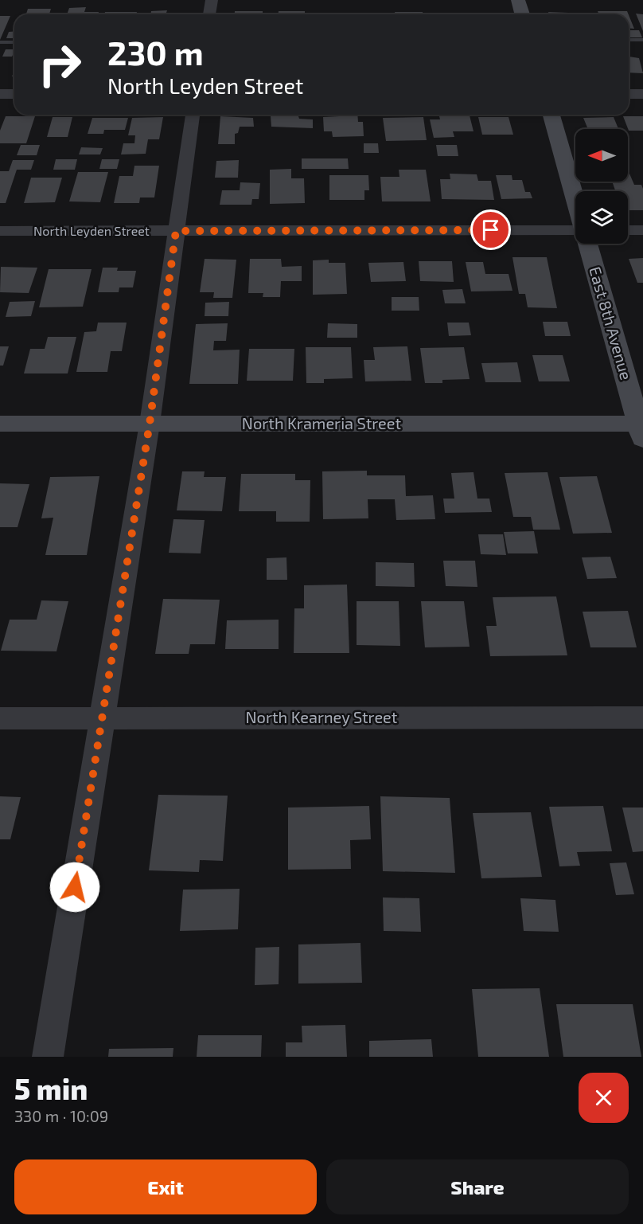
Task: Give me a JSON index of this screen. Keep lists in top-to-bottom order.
{
  "streets": {
    "street": [
      "North Leyden Street",
      "East 8th Avenue",
      "North Krameria Street",
      "North Kearney Street"
    ]
  },
  "crossings": [
    ["East 8th Avenue", "North Krameria Street"]
  ],
  "north": "left",
  "page": {
    "turn": ["230 m", "North Leyden Street"],
    "heading": ["5 min", "330 m · 10:09"],
    "buttons": ["Exit", "Share"]
  }
}
